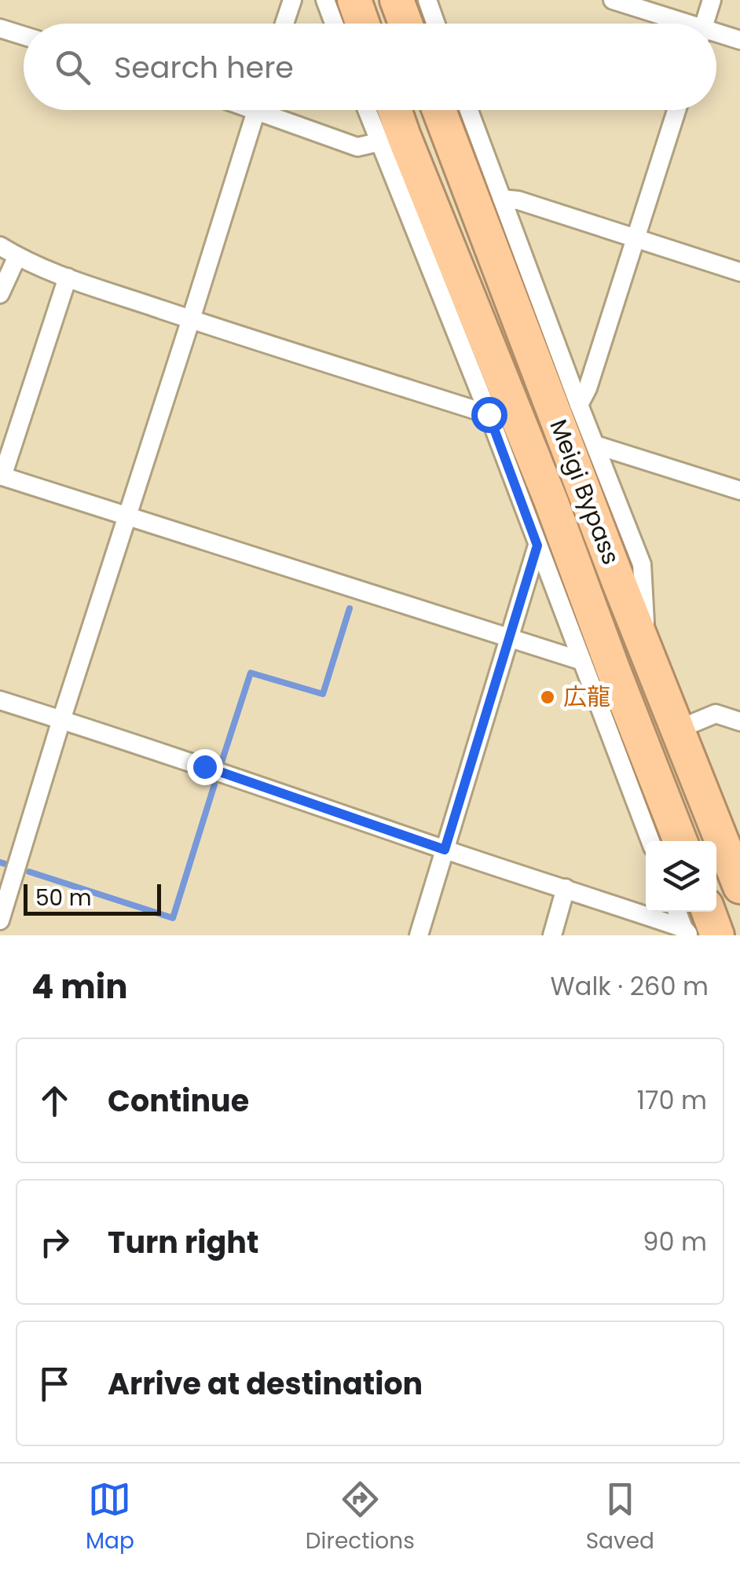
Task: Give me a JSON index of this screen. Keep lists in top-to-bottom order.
{
  "streets": {
    "highway": ["Meigi Bypass"]
  },
  "places": ["広龍"],
  "scale_bar": "50 m",
  "page": {
    "search": "Search here",
    "scale": "50 m",
    "heading": ["4 min", "Walk · 260 m"],
    "list": [
      ["Continue", "170 m"],
      ["Turn right", "90 m"],
      "Arrive at destination"
    ],
    "nav": ["Map", "Directions", "Saved"]
  }
}
